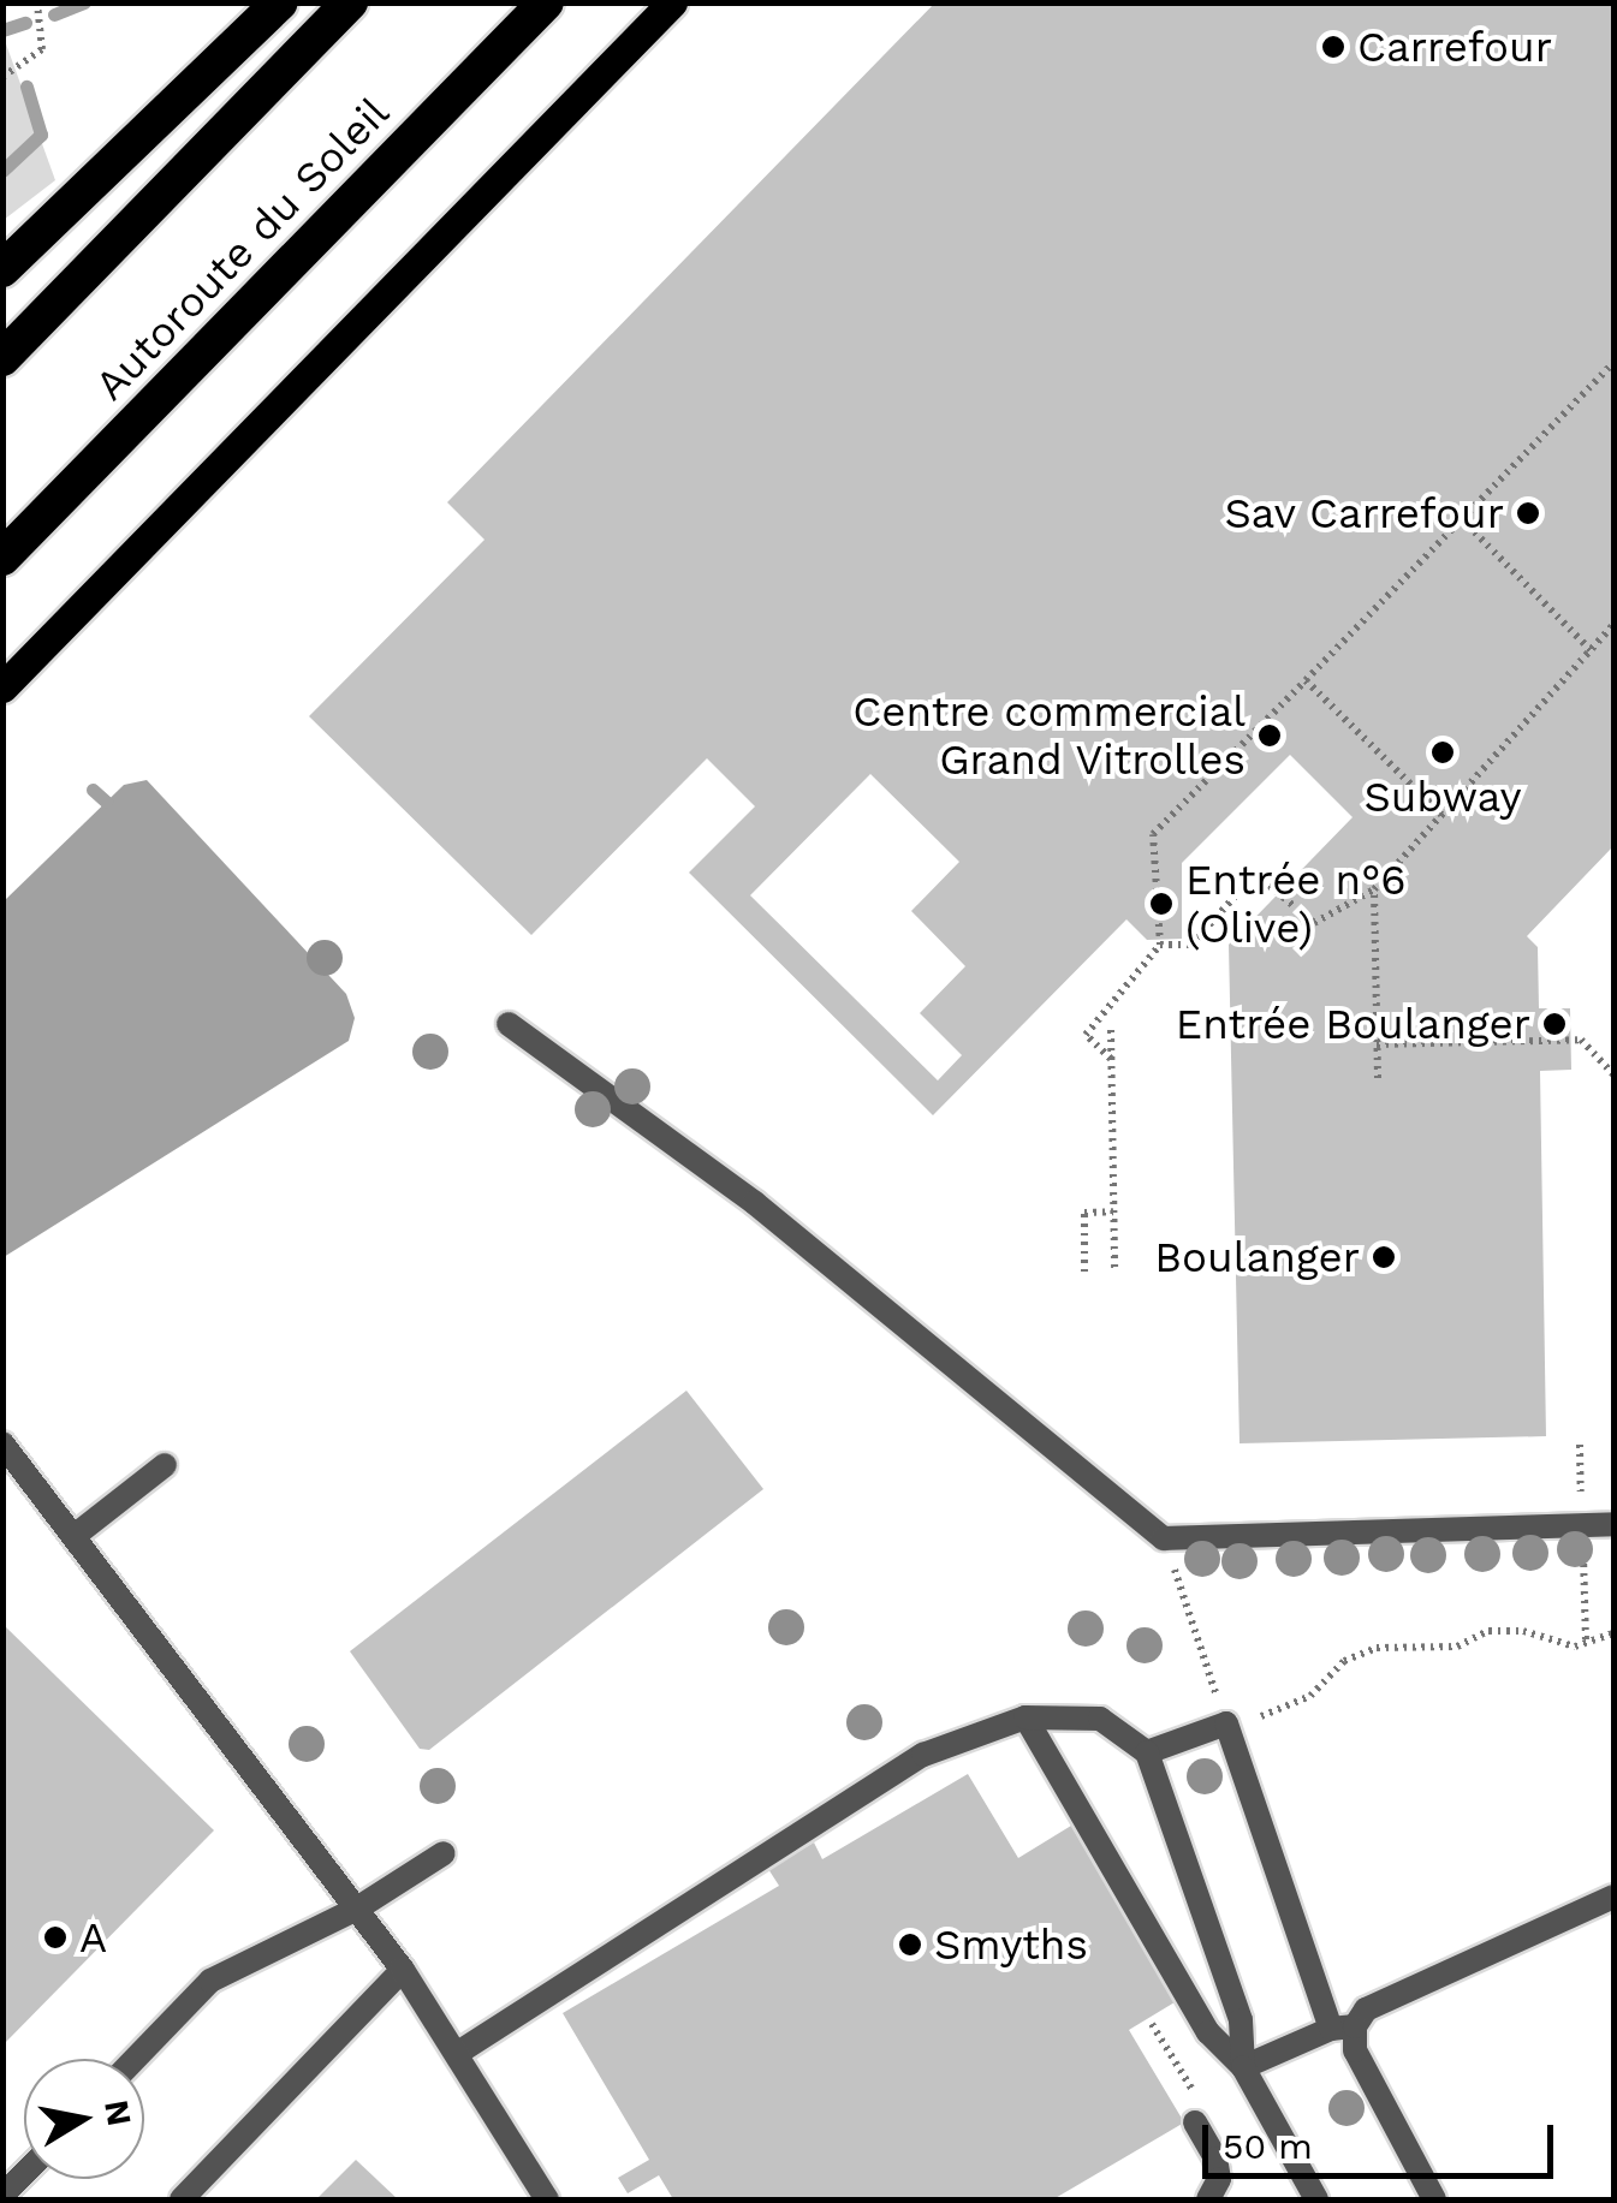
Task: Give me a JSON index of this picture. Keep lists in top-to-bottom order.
{
  "streets": {
    "highway": ["Autoroute du Soleil"]
  },
  "places": [
    "Carrefour",
    "Sav Carrefour",
    "Centre commercial Grand Vitrolles",
    "Subway",
    "Entrée n°6 (Olive)",
    "Entrée Boulanger",
    "Boulanger",
    "A",
    "Smyths"
  ],
  "scale_bar": "50 m",
  "north": "right"
}
